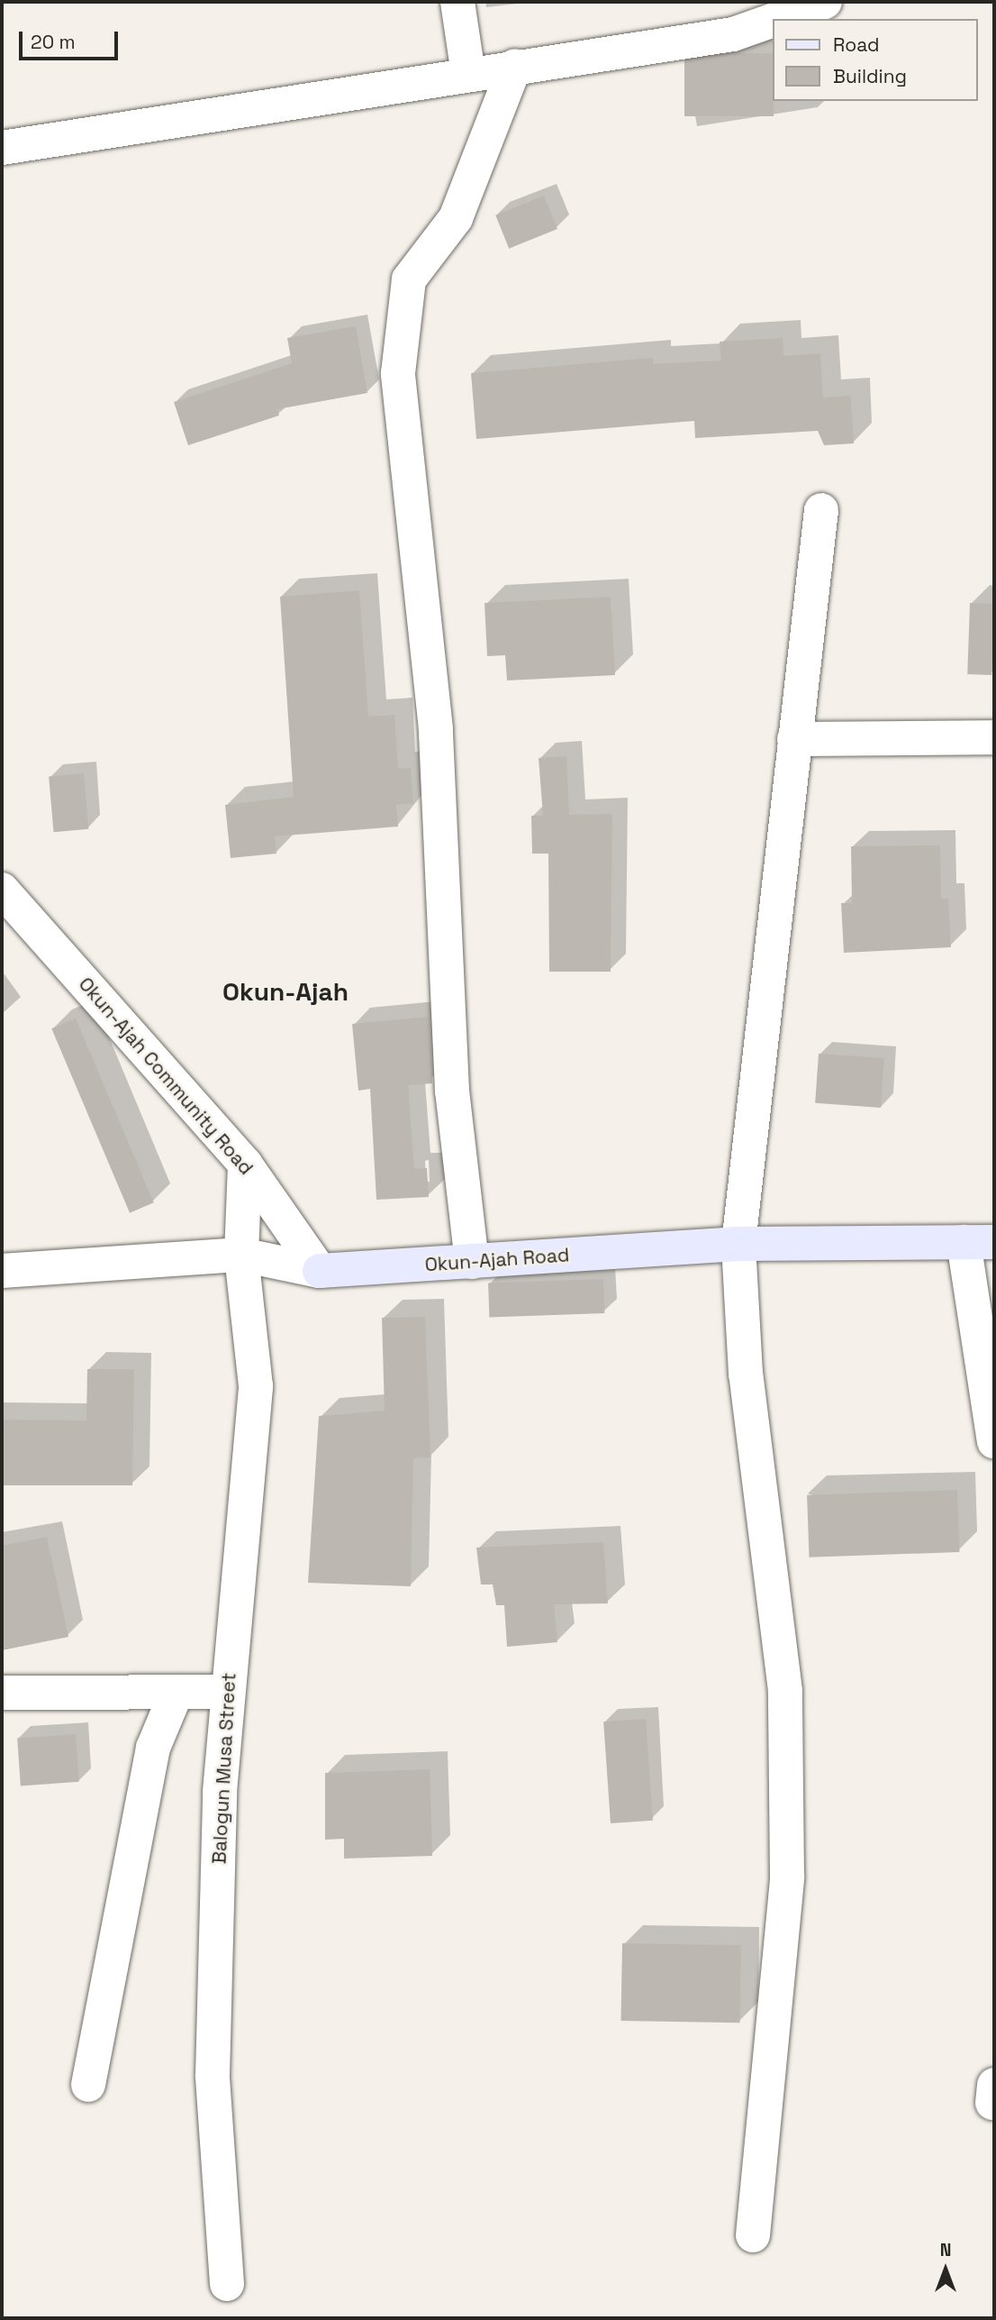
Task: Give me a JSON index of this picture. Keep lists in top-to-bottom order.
{
  "streets": {
    "main road": ["Okun-Ajah Road"],
    "street": ["Okun-Ajah Community Road", "Balogun Musa Street"]
  },
  "crossings": [
    ["Okun-Ajah Community Road", "Okun-Ajah Road"],
    ["Okun-Ajah Community Road", "Balogun Musa Street"],
    ["Okun-Ajah Road", "Balogun Musa Street"]
  ],
  "districts": ["Okun-Ajah"],
  "legend": ["Road", "Building"],
  "scale_bar": "20 m",
  "north": "top"
}
